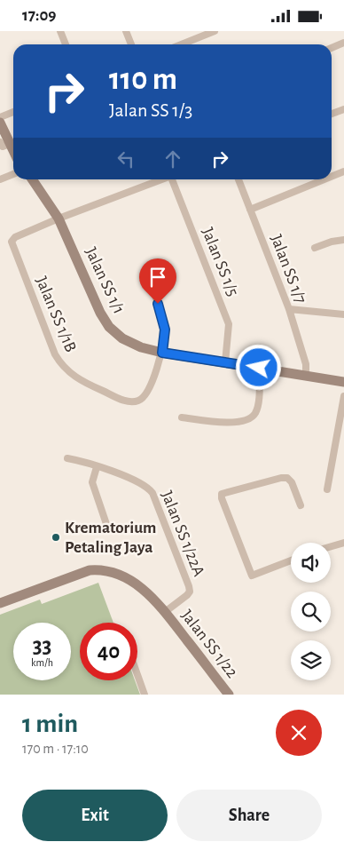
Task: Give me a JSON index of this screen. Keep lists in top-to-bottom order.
{
  "streets": {
    "street": [
      "Jalan SS 1/5",
      "Jalan SS 1/7",
      "Jalan SS 1/1",
      "Jalan SS 1/1B",
      "Jalan SS 1/22A",
      "Jalan SS 1/22"
    ]
  },
  "crossings": [
    ["Jalan SS 1/5", "Jalan SS 1/1"],
    ["Jalan SS 1/7", "Jalan SS 1/1"],
    ["Jalan SS 1/1", "Jalan SS 1/1B"],
    ["Jalan SS 1/22A", "Jalan SS 1/22"]
  ],
  "places": ["Krematorium Petaling Jaya"],
  "page": {
    "status": "17:09",
    "turn": ["110 m", "Jalan SS 1/3"],
    "speed": "33 km/h",
    "limit": "40",
    "heading": ["1 min", "170 m · 17:10"],
    "buttons": ["Exit", "Share"]
  }
}
